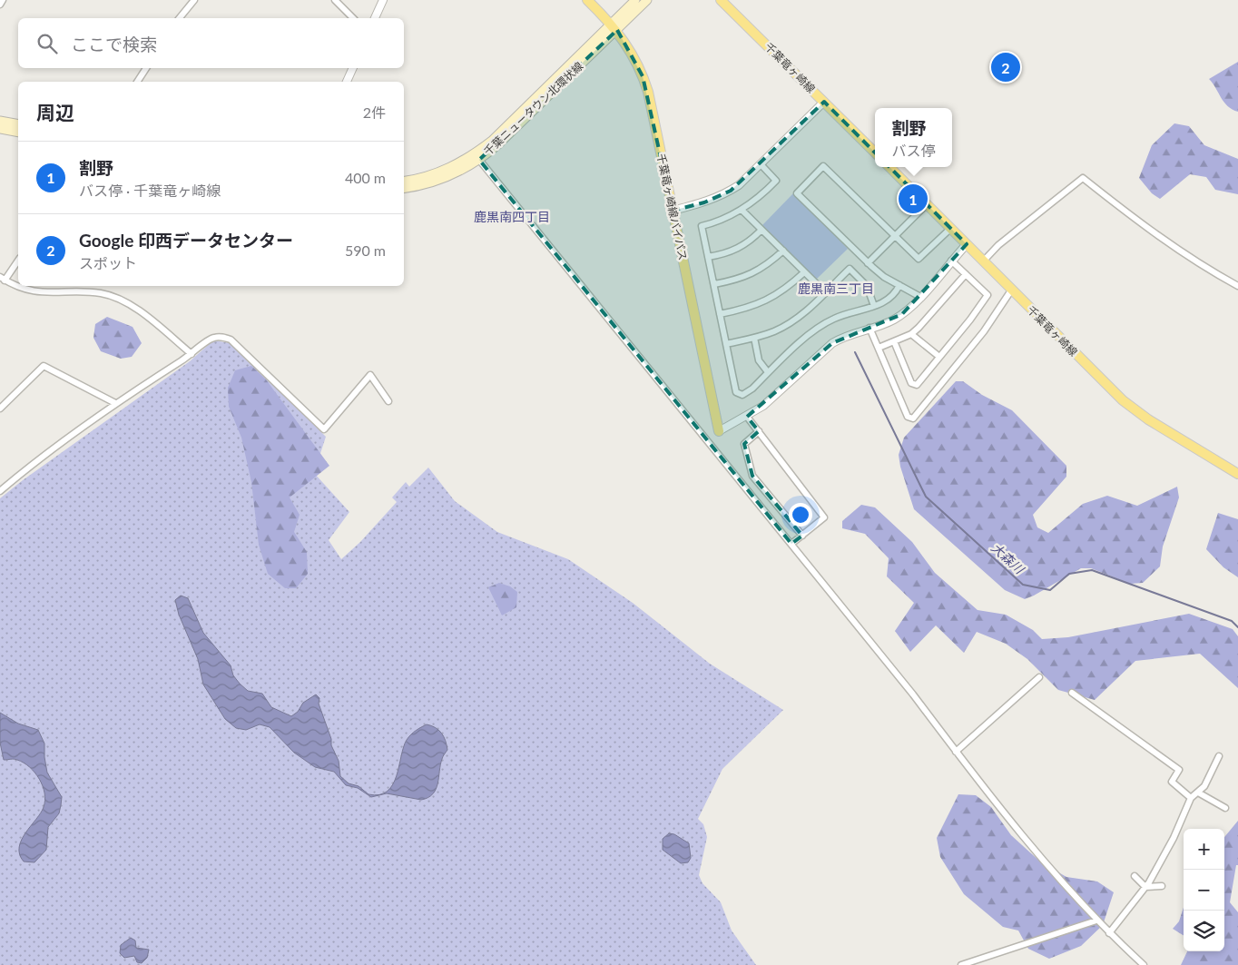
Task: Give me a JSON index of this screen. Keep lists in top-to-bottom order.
{
  "streets": {
    "main road": ["千葉竜ヶ崎線", "千葉ニュータウン北環状線", "千葉竜ヶ崎線バイパス"]
  },
  "crossings": [
    ["千葉ニュータウン北環状線", "千葉竜ヶ崎線バイパス"]
  ],
  "districts": ["鹿黒南四丁目", "鹿黒南三丁目"],
  "water": ["大森川"],
  "page": {
    "search": "ここで検索",
    "pins": ["2", "1"],
    "heading": ["周辺", "2件"],
    "popup": ["割野", "バス停"],
    "list": [
      {
        "mark": "1",
        "name": "割野",
        "note": "バス停 · 千葉竜ヶ崎線",
        "value": "400 m"
      },
      {
        "mark": "2",
        "name": "Google 印西データセンター",
        "note": "スポット",
        "value": "590 m"
      }
    ],
    "map_buttons": ["+", "−"]
  }
}
